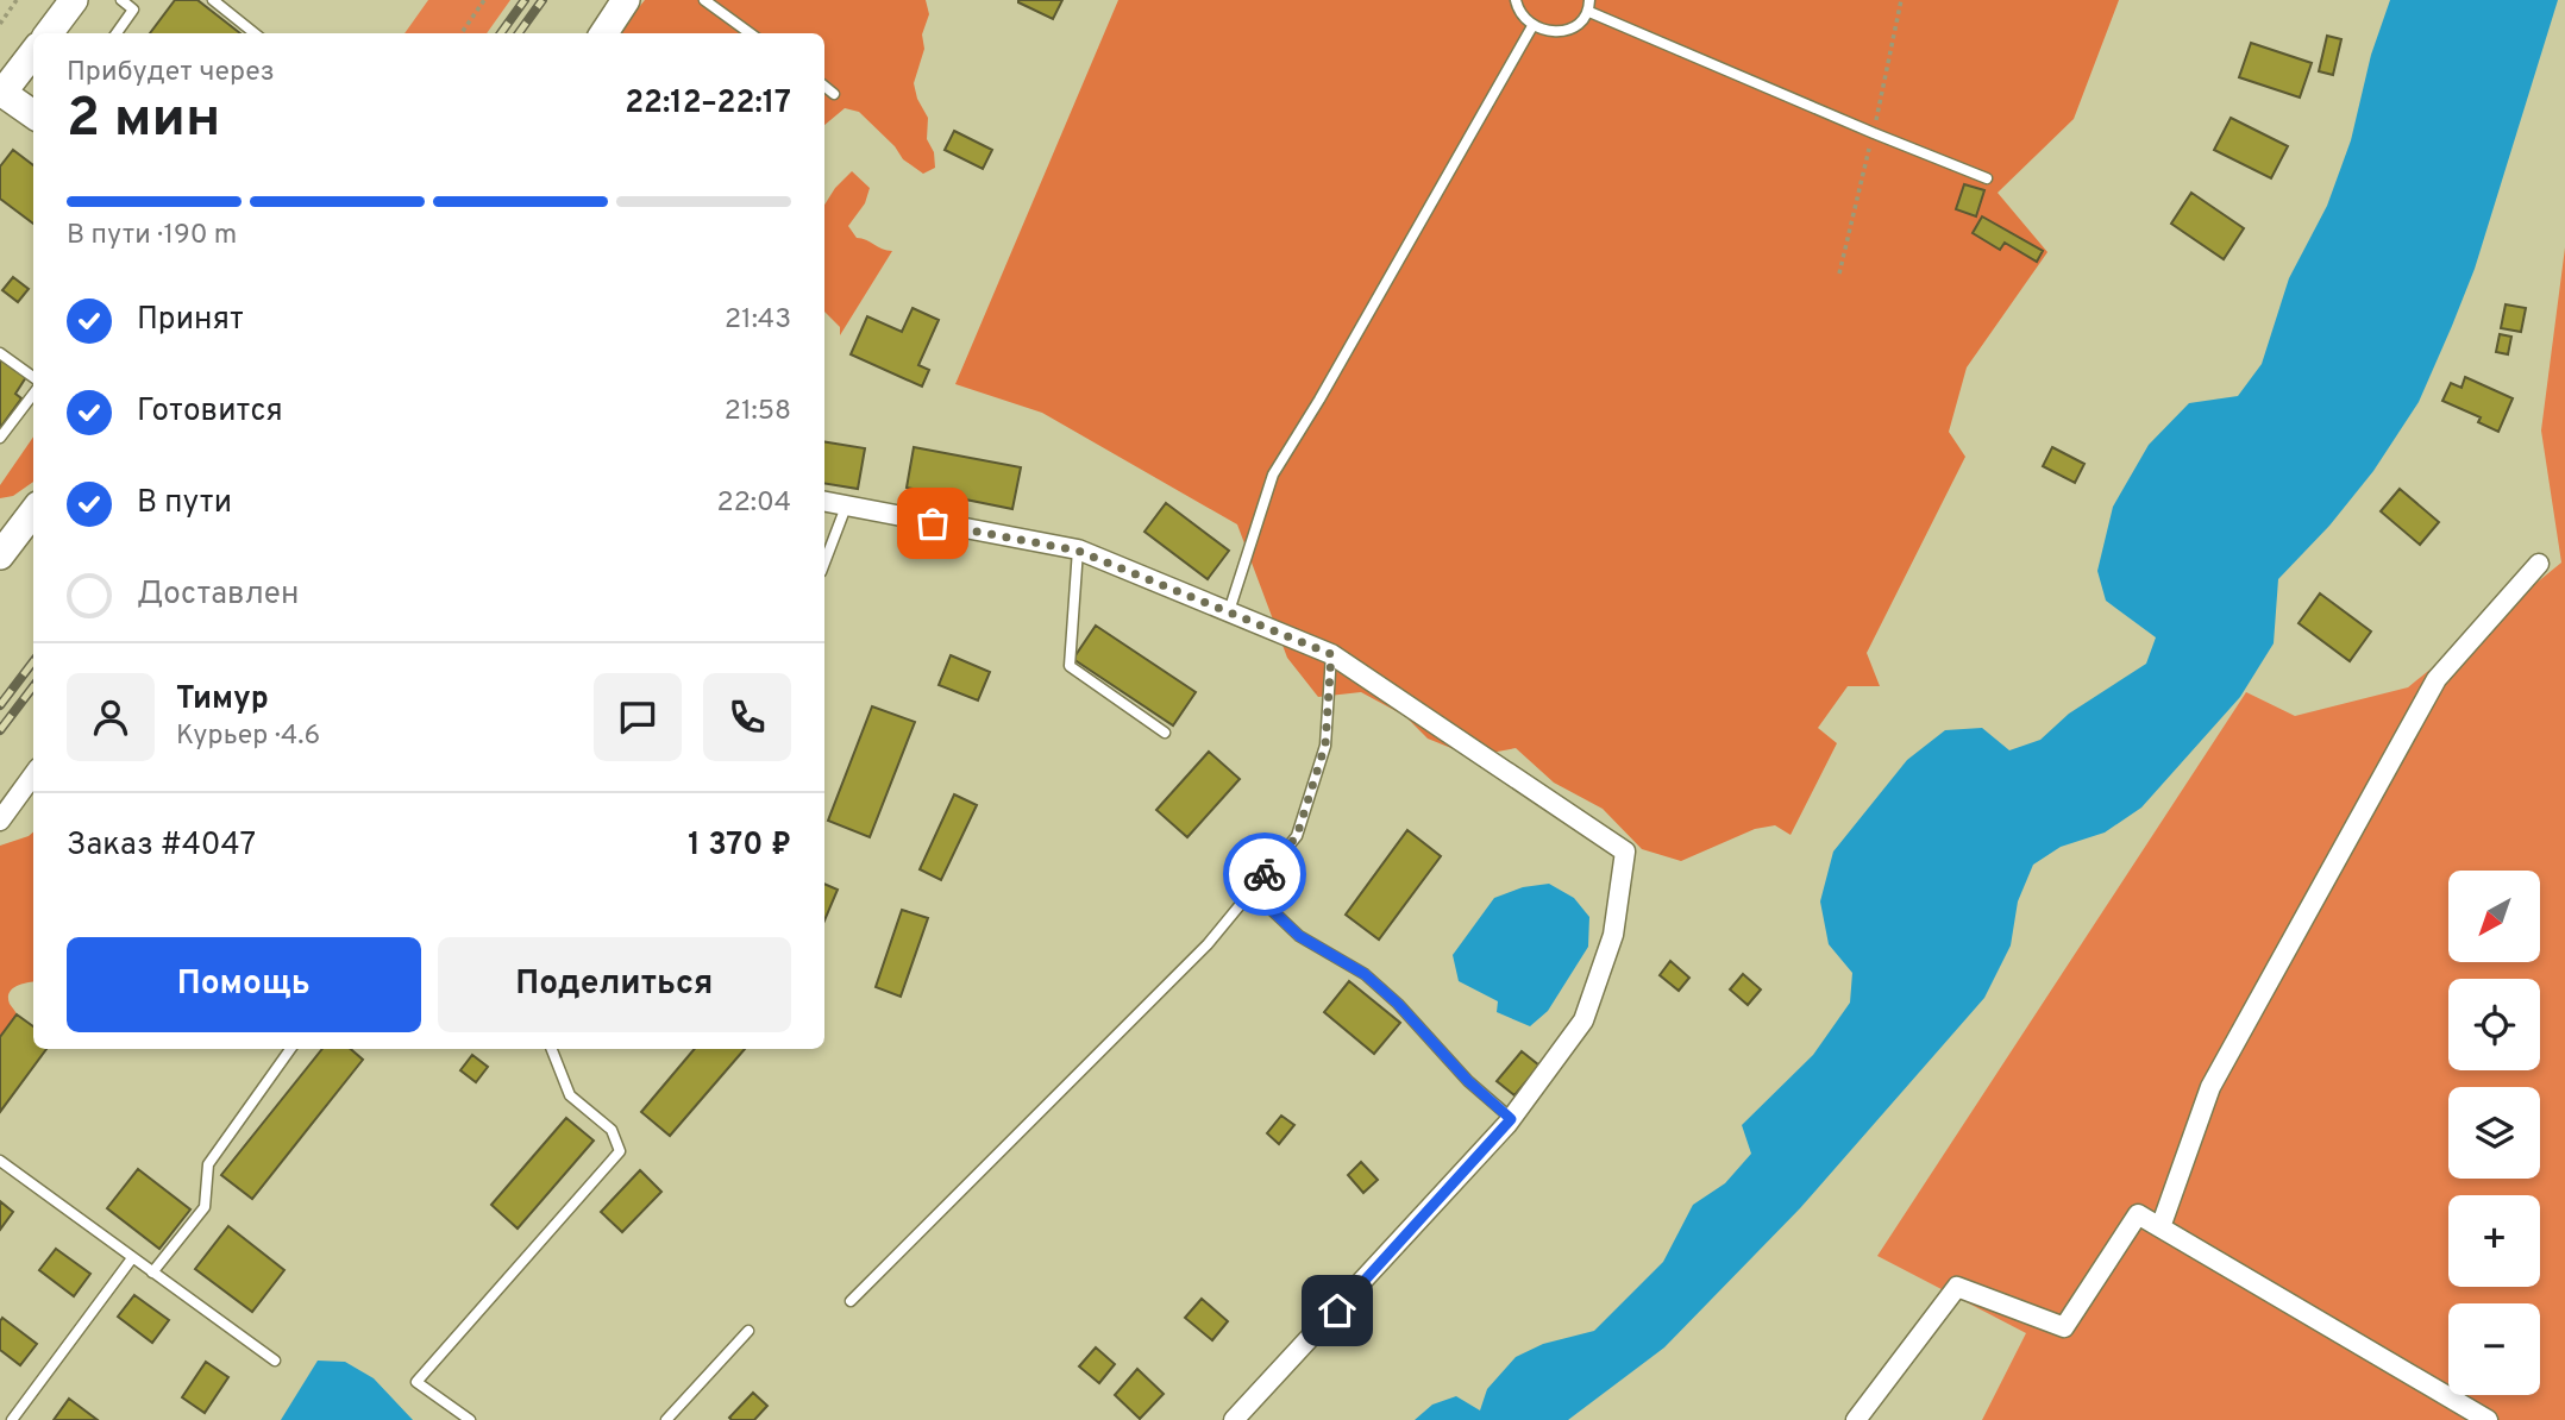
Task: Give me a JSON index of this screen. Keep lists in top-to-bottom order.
{
  "north": "bottom left",
  "page": {
    "heading": ["2 мин", "Прибудет через", "22:12–22:17"],
    "panel": [
      "Тимур",
      "Курьер · 4.6",
      "Заказ #4047",
      "1 370 ₽"
    ],
    "bar": "В пути · 190 m",
    "list": [
      ["Принят", "21:43"],
      ["Готовится", "21:58"],
      ["В пути", "22:04"],
      "Доставлен"
    ],
    "map_buttons": ["+", "−"],
    "buttons": ["Помощь", "Поделиться"]
  }
}
